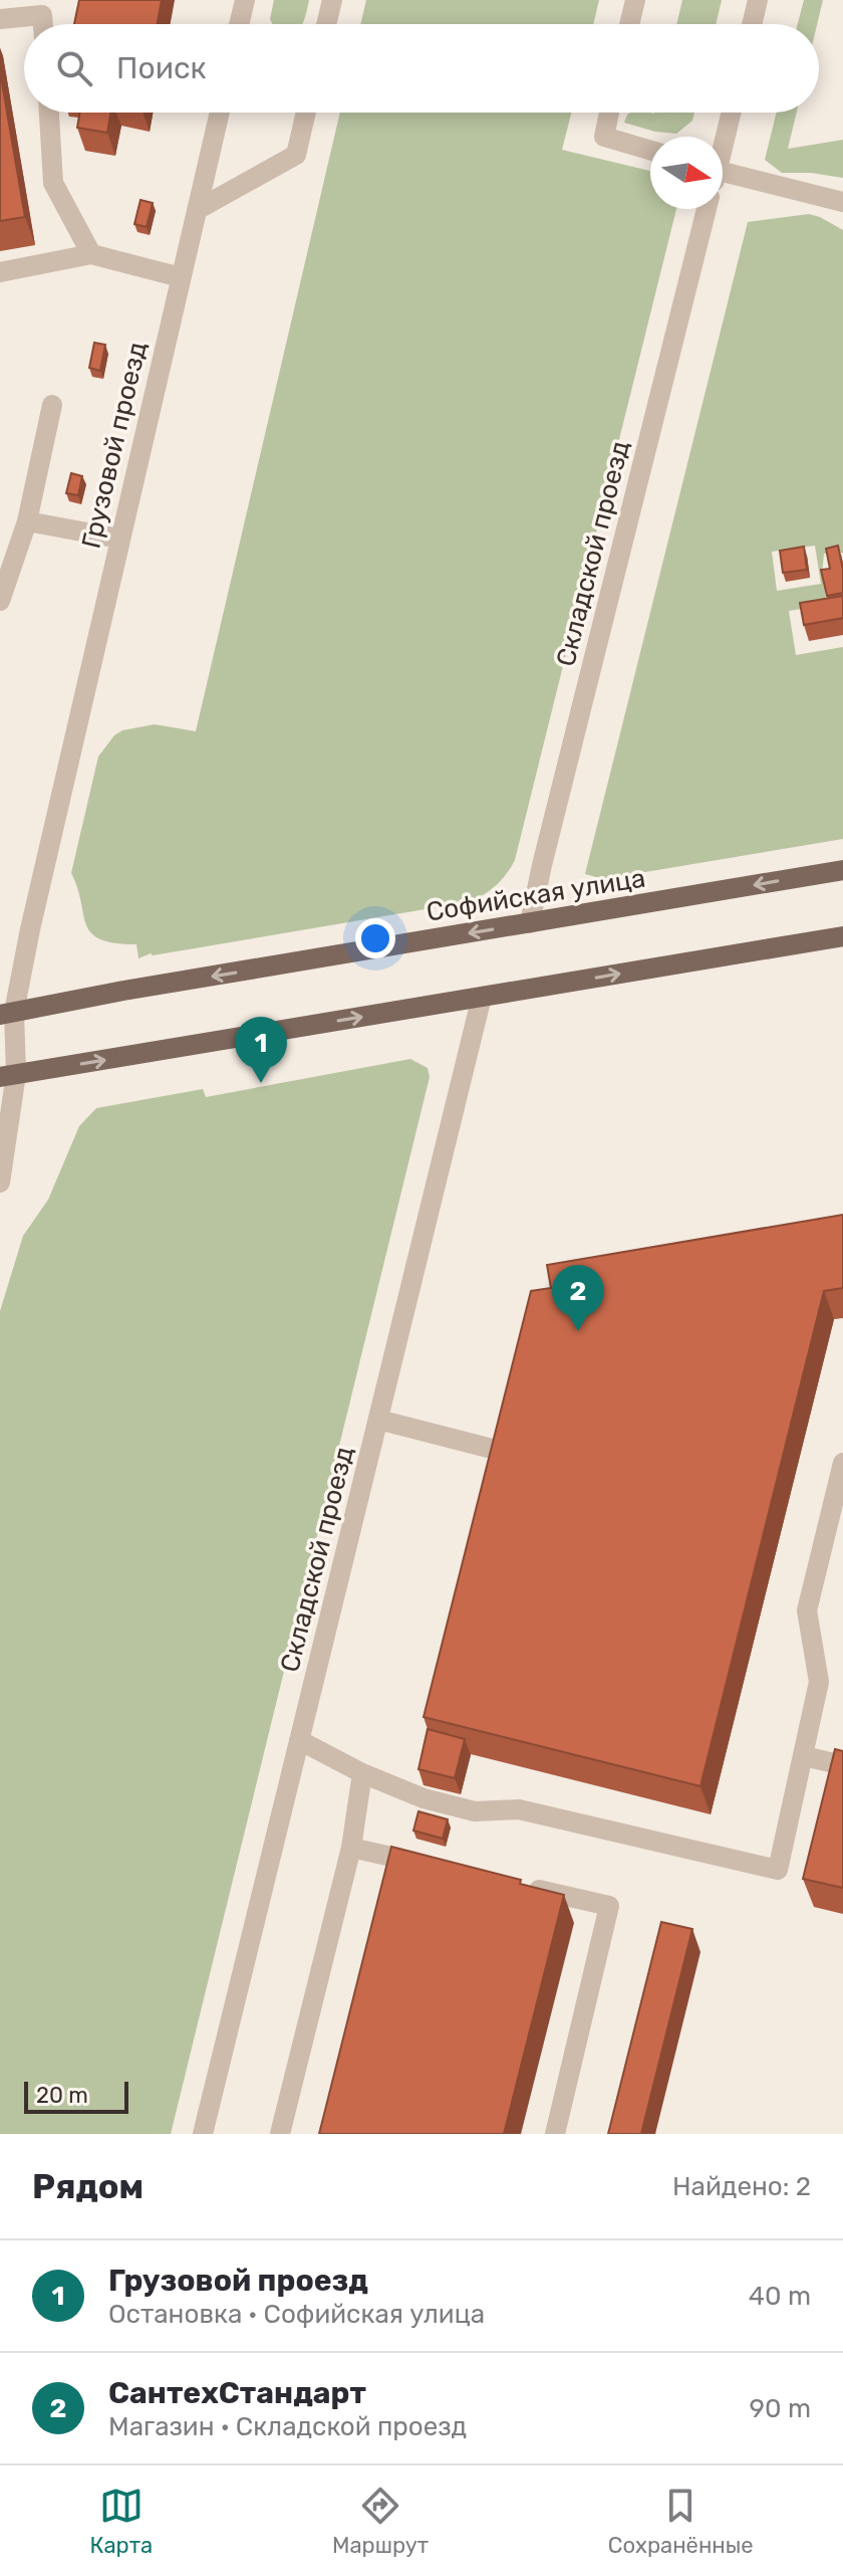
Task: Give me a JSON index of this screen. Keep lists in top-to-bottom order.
{
  "streets": {
    "main road": ["Софийская улица"],
    "street": ["Грузовой проезд", "Складской проезд"]
  },
  "crossings": [
    ["Грузовой проезд", "Софийская улица"],
    ["Складской проезд", "Софийская улица"]
  ],
  "scale_bar": "20 m",
  "north": "right",
  "page": {
    "search": "Поиск",
    "pins": ["1", "2"],
    "scale": "20 m",
    "heading": ["Рядом", "Найдено: 2"],
    "list": [
      {
        "mark": "1",
        "name": "Грузовой проезд",
        "note": "Остановка · Софийская улица",
        "value": "40 m"
      },
      {
        "mark": "2",
        "name": "СантехСтандарт",
        "note": "Магазин · Складской проезд",
        "value": "90 m"
      }
    ],
    "nav": ["Карта", "Маршрут", "Сохранённые"]
  }
}
